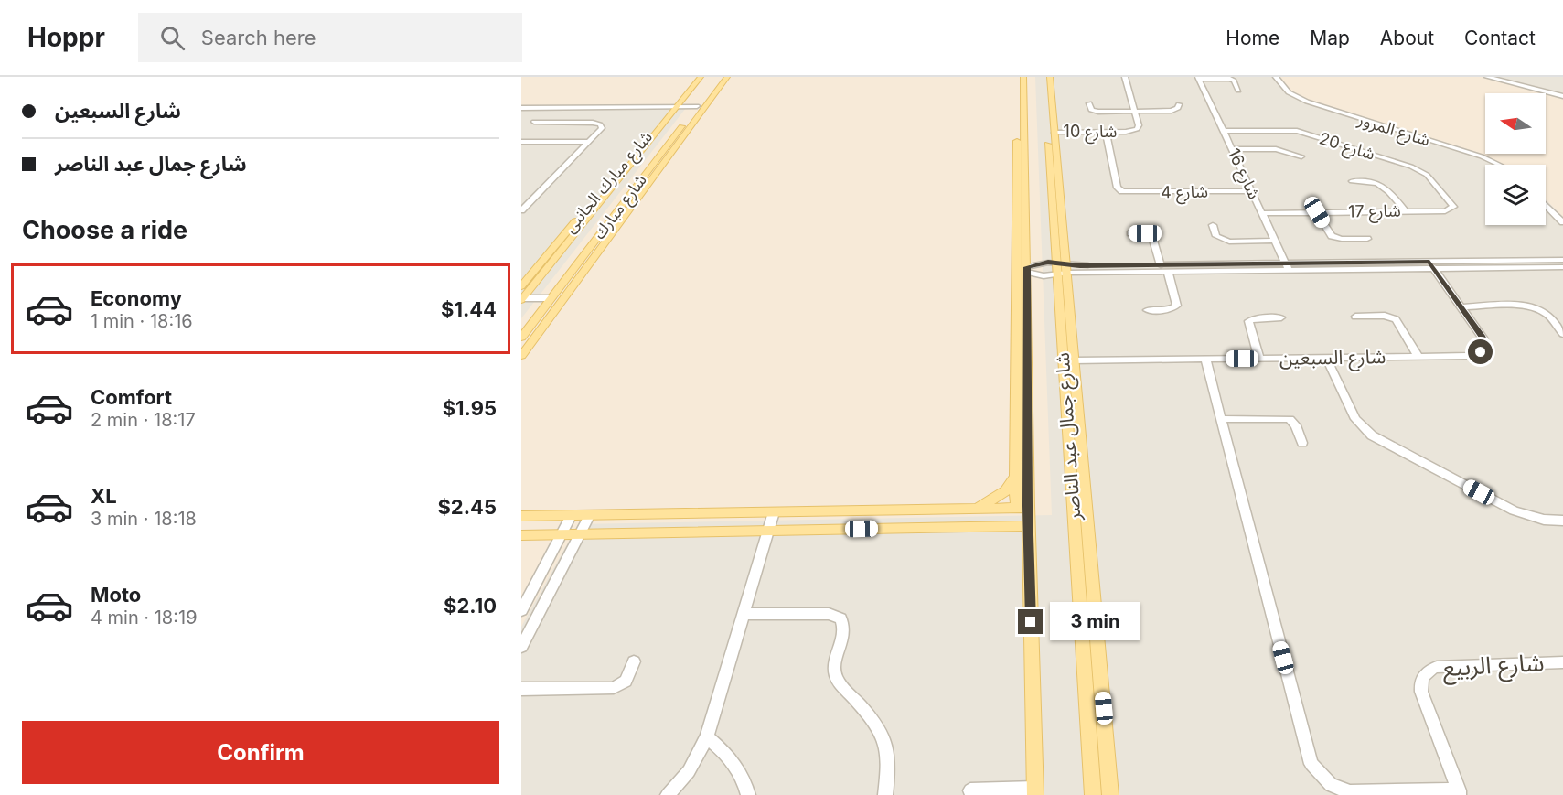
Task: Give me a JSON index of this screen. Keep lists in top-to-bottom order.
{
  "streets": {
    "main road": ["شارع مبارك الجانبى", "شارع مبارك", "شارع جمال عبد الناصر"],
    "street": [
      "شارع المرور",
      "شارع 10",
      "شارع 20",
      "شارع 16",
      "شارع 4",
      "شارع 17",
      "شارع السبعين",
      "شارع الربيع"
    ]
  },
  "crossings": [
    ["شارع 10", "شارع 4"],
    ["شارع 20", "شارع 16"],
    ["شارع 20", "شارع 17"],
    ["شارع 16", "شارع 4"],
    ["شارع 16", "شارع 17"],
    ["شارع مبارك الجانبى", "شارع مبارك"]
  ],
  "north": "left",
  "page": {
    "header": "Hoppr",
    "search": "Search here",
    "nav": [
      "Home",
      "Map",
      "About",
      "Contact"
    ],
    "banner": ["شارع السبعين", "شارع جمال عبد الناصر"],
    "heading": "Choose a ride",
    "list": [
      {
        "name": "Economy",
        "note": "1 min · 18:16",
        "value": "$1.44"
      },
      {
        "name": "Comfort",
        "note": "2 min · 18:17",
        "value": "$1.95"
      },
      {
        "name": "XL",
        "note": "3 min · 18:18",
        "value": "$2.45"
      },
      {
        "name": "Moto",
        "note": "4 min · 18:19",
        "value": "$2.10"
      }
    ],
    "bubble": "3 min",
    "buttons": "Confirm"
  }
}
